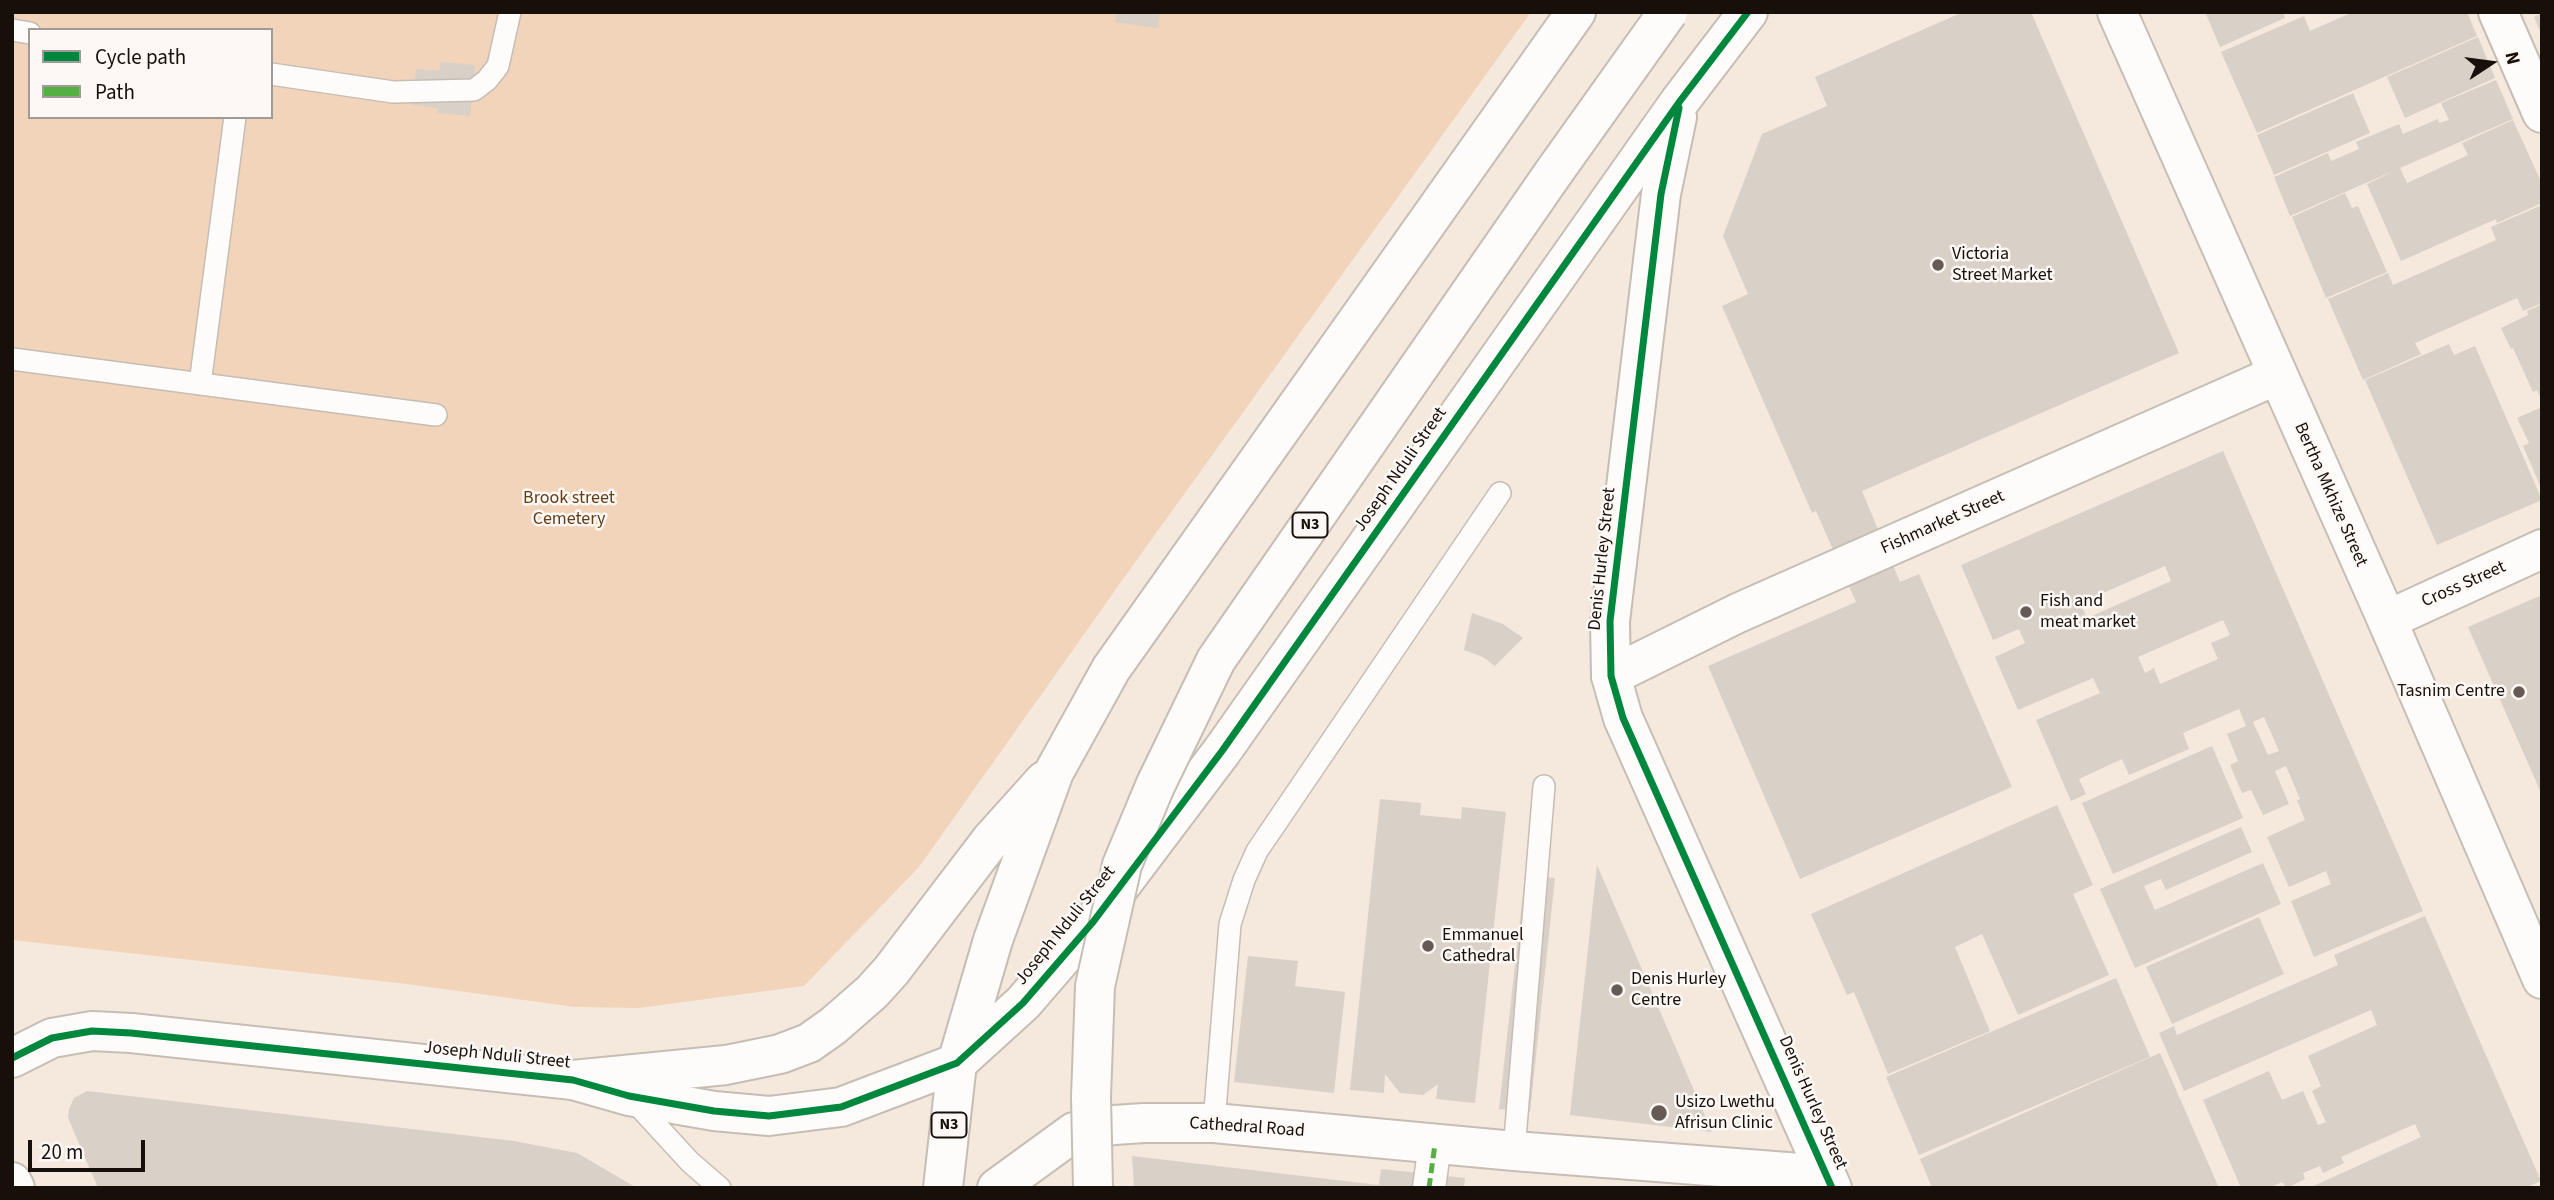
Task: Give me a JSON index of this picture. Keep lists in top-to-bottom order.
{
  "streets": {
    "main road": [
      "Joseph Nduli Street",
      "Bertha Mkhize Street",
      "Fishmarket Street",
      "N3",
      "Denis Hurley Street",
      "Cross Street",
      "Cathedral Road"
    ]
  },
  "crossings": [
    ["Joseph Nduli Street", "N3"],
    ["Joseph Nduli Street", "Denis Hurley Street"],
    ["Bertha Mkhize Street", "Fishmarket Street"],
    ["Bertha Mkhize Street", "Cross Street"],
    ["Fishmarket Street", "Denis Hurley Street"],
    ["Denis Hurley Street", "Cathedral Road"]
  ],
  "parks": ["Brook street Cemetery"],
  "places": [
    "Victoria Street Market",
    "Fish and meat market",
    "Tasnim Centre",
    "Emmanuel Cathedral",
    "Denis Hurley Centre",
    "Usizo Lwethu Afrisun Clinic"
  ],
  "legend": ["Cycle path", "Path"],
  "scale_bar": "20 m",
  "north": "right"
}
